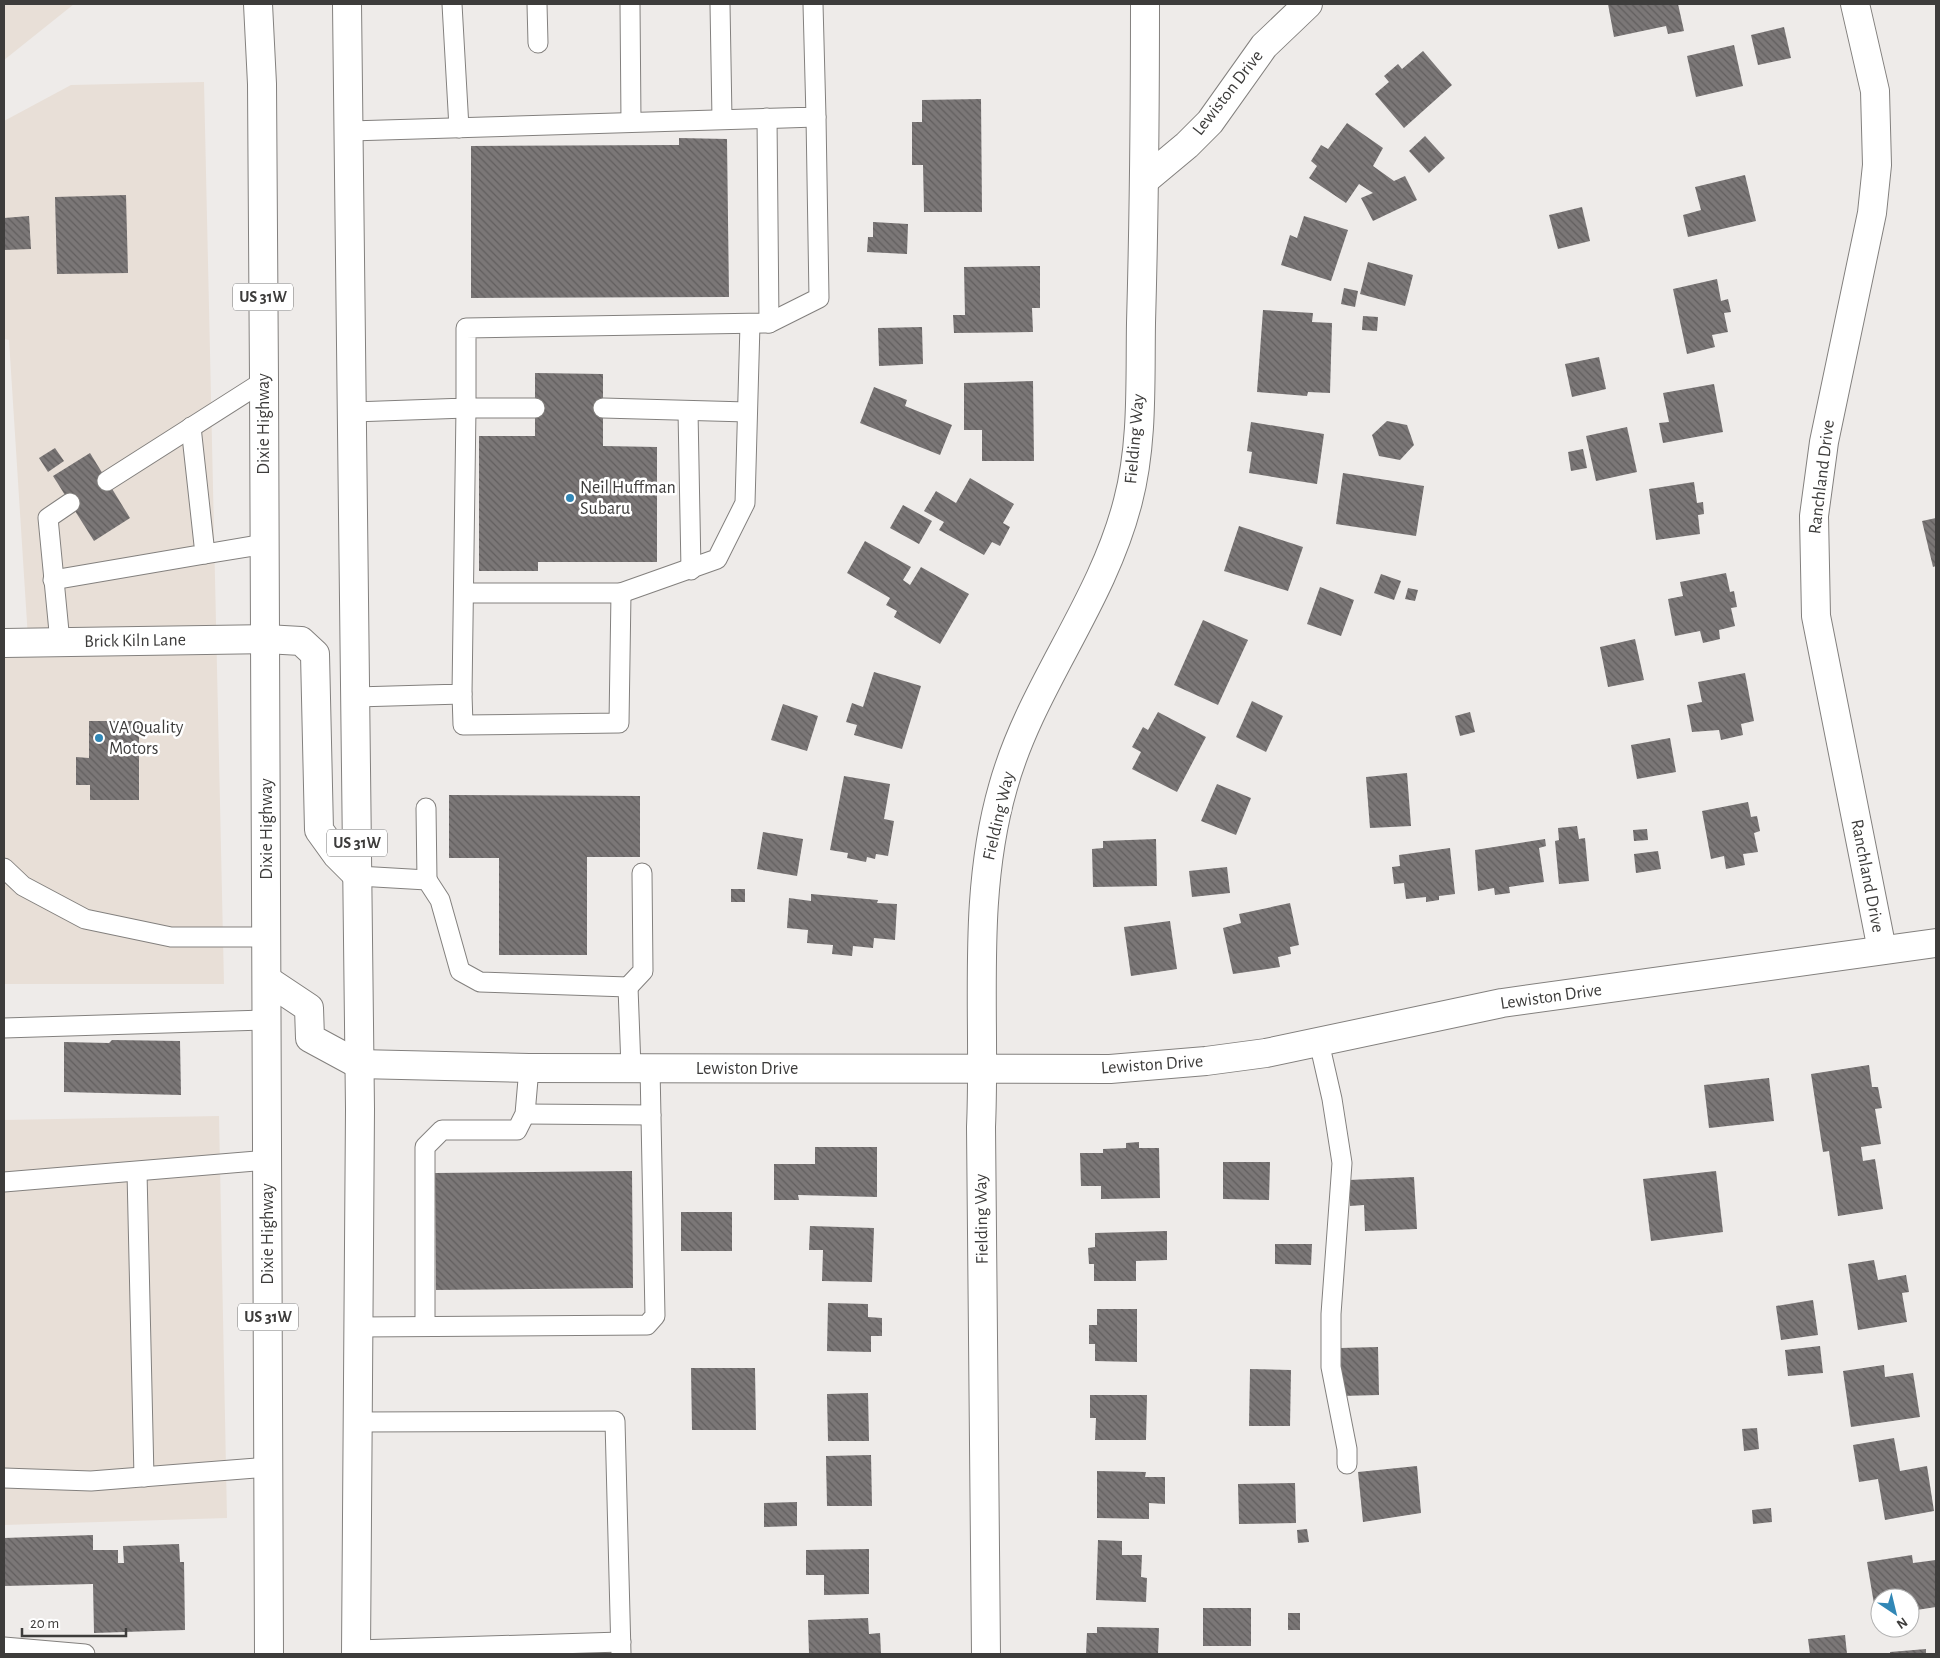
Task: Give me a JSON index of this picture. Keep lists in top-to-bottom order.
{
  "streets": {
    "street": [
      "Lewiston Drive",
      "US 31W",
      "Dixie Highway",
      "Fielding Way",
      "Ranchland Drive",
      "Brick Kiln Lane"
    ]
  },
  "crossings": [
    ["Lewiston Drive", "US 31W"],
    ["Lewiston Drive", "Fielding Way"],
    ["Lewiston Drive", "Ranchland Drive"],
    ["US 31W", "Brick Kiln Lane"],
    ["Dixie Highway", "Brick Kiln Lane"]
  ],
  "places": ["Neil Huffman Subaru", "VA Quality Motors"],
  "scale_bar": "20 m",
  "north": "bottom right"
}
